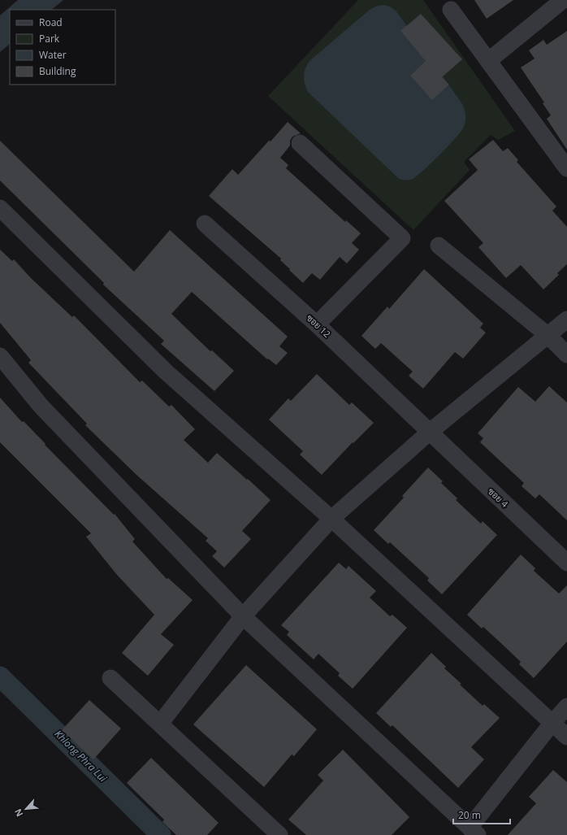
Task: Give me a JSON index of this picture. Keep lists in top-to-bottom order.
{
  "streets": {
    "street": ["ซอย 12", "ซอย 4"]
  },
  "crossings": [
    ["ซอย 12", "ซอย 4"]
  ],
  "water": ["Khlong Phra Lui"],
  "legend": [
    "Road",
    "Park",
    "Water",
    "Building"
  ],
  "scale_bar": "20 m",
  "north": "bottom left"
}
